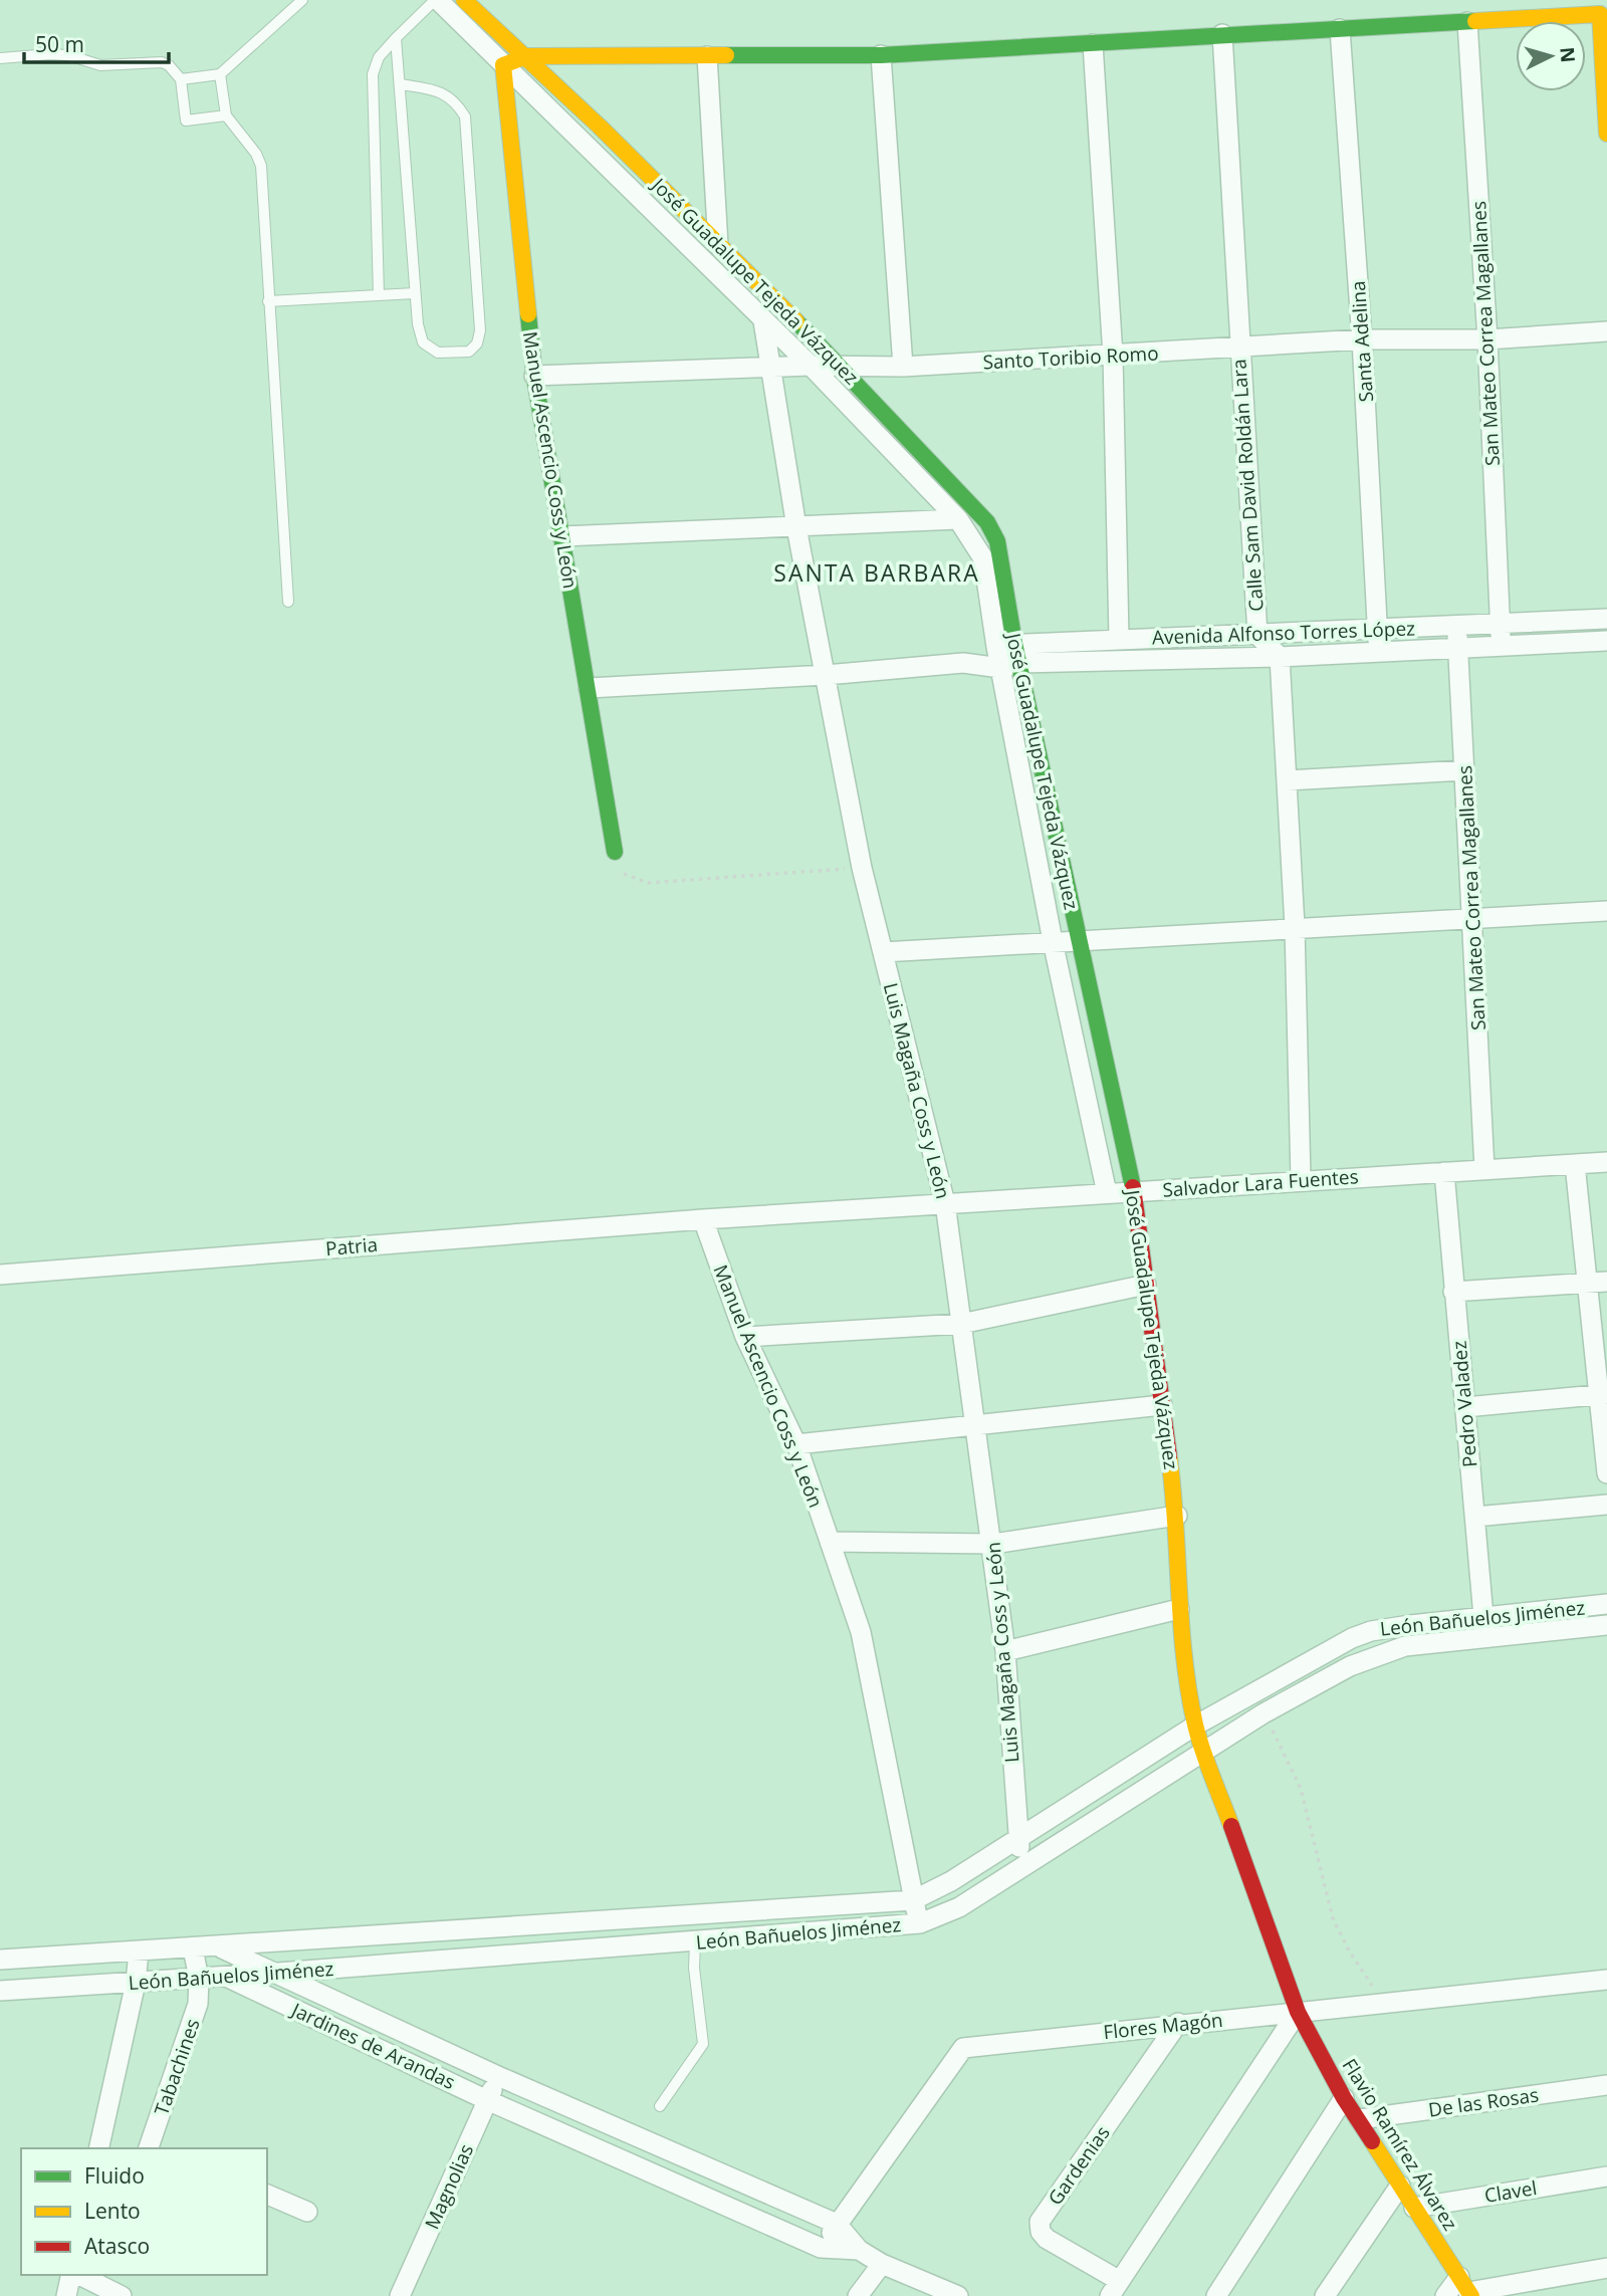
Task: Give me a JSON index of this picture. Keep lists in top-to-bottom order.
{
  "streets": {
    "street": [
      "José Guadalupe Tejeda Vázquez",
      "San Mateo Correa Magallanes",
      "Santa Adelina",
      "Santo Toribio Romo",
      "Manuel Ascencio Coss y León",
      "Calle Sam David Roldán Lara",
      "Avenida Alfonso Torres López",
      "Luis Magaña Coss y León",
      "Salvador Lara Fuentes",
      "Patria",
      "Pedro Valadez",
      "León Bañuelos Jiménez",
      "Flores Magón",
      "Jardines de Arandas",
      "Tabachines",
      "De las Rosas",
      "Flavio Ramírez Álvarez",
      "Gardenias",
      "Magnolias",
      "Clavel"
    ]
  },
  "crossings": [
    ["José Guadalupe Tejeda Vázquez", "Santo Toribio Romo"],
    ["José Guadalupe Tejeda Vázquez", "Manuel Ascencio Coss y León"],
    ["José Guadalupe Tejeda Vázquez", "Avenida Alfonso Torres López"],
    ["José Guadalupe Tejeda Vázquez", "Luis Magaña Coss y León"],
    ["José Guadalupe Tejeda Vázquez", "Salvador Lara Fuentes"],
    ["José Guadalupe Tejeda Vázquez", "León Bañuelos Jiménez"],
    ["José Guadalupe Tejeda Vázquez", "Flavio Ramírez Álvarez"],
    ["San Mateo Correa Magallanes", "Santo Toribio Romo"],
    ["San Mateo Correa Magallanes", "Avenida Alfonso Torres López"],
    ["San Mateo Correa Magallanes", "Salvador Lara Fuentes"],
    ["Santa Adelina", "Santo Toribio Romo"],
    ["Santa Adelina", "Avenida Alfonso Torres López"],
    ["Santo Toribio Romo", "Manuel Ascencio Coss y León"],
    ["Santo Toribio Romo", "Calle Sam David Roldán Lara"],
    ["Santo Toribio Romo", "Luis Magaña Coss y León"],
    ["Manuel Ascencio Coss y León", "Avenida Alfonso Torres López"],
    ["Manuel Ascencio Coss y León", "Salvador Lara Fuentes"],
    ["Manuel Ascencio Coss y León", "Patria"],
    ["Manuel Ascencio Coss y León", "León Bañuelos Jiménez"],
    ["Calle Sam David Roldán Lara", "Avenida Alfonso Torres López"],
    ["Avenida Alfonso Torres López", "Luis Magaña Coss y León"],
    ["Luis Magaña Coss y León", "Salvador Lara Fuentes"],
    ["Luis Magaña Coss y León", "León Bañuelos Jiménez"],
    ["Salvador Lara Fuentes", "Patria"],
    ["Salvador Lara Fuentes", "Pedro Valadez"],
    ["Pedro Valadez", "León Bañuelos Jiménez"],
    ["León Bañuelos Jiménez", "Jardines de Arandas"],
    ["León Bañuelos Jiménez", "Tabachines"],
    ["León Bañuelos Jiménez", "Flavio Ramírez Álvarez"],
    ["Flores Magón", "Jardines de Arandas"],
    ["Flores Magón", "Flavio Ramírez Álvarez"],
    ["Flores Magón", "Gardenias"],
    ["Jardines de Arandas", "Magnolias"],
    ["De las Rosas", "Flavio Ramírez Álvarez"],
    ["Flavio Ramírez Álvarez", "Gardenias"],
    ["Flavio Ramírez Álvarez", "Clavel"]
  ],
  "districts": ["SANTA BARBARA"],
  "legend": ["Fluido", "Lento", "Atasco"],
  "scale_bar": "50 m",
  "north": "right"
}
